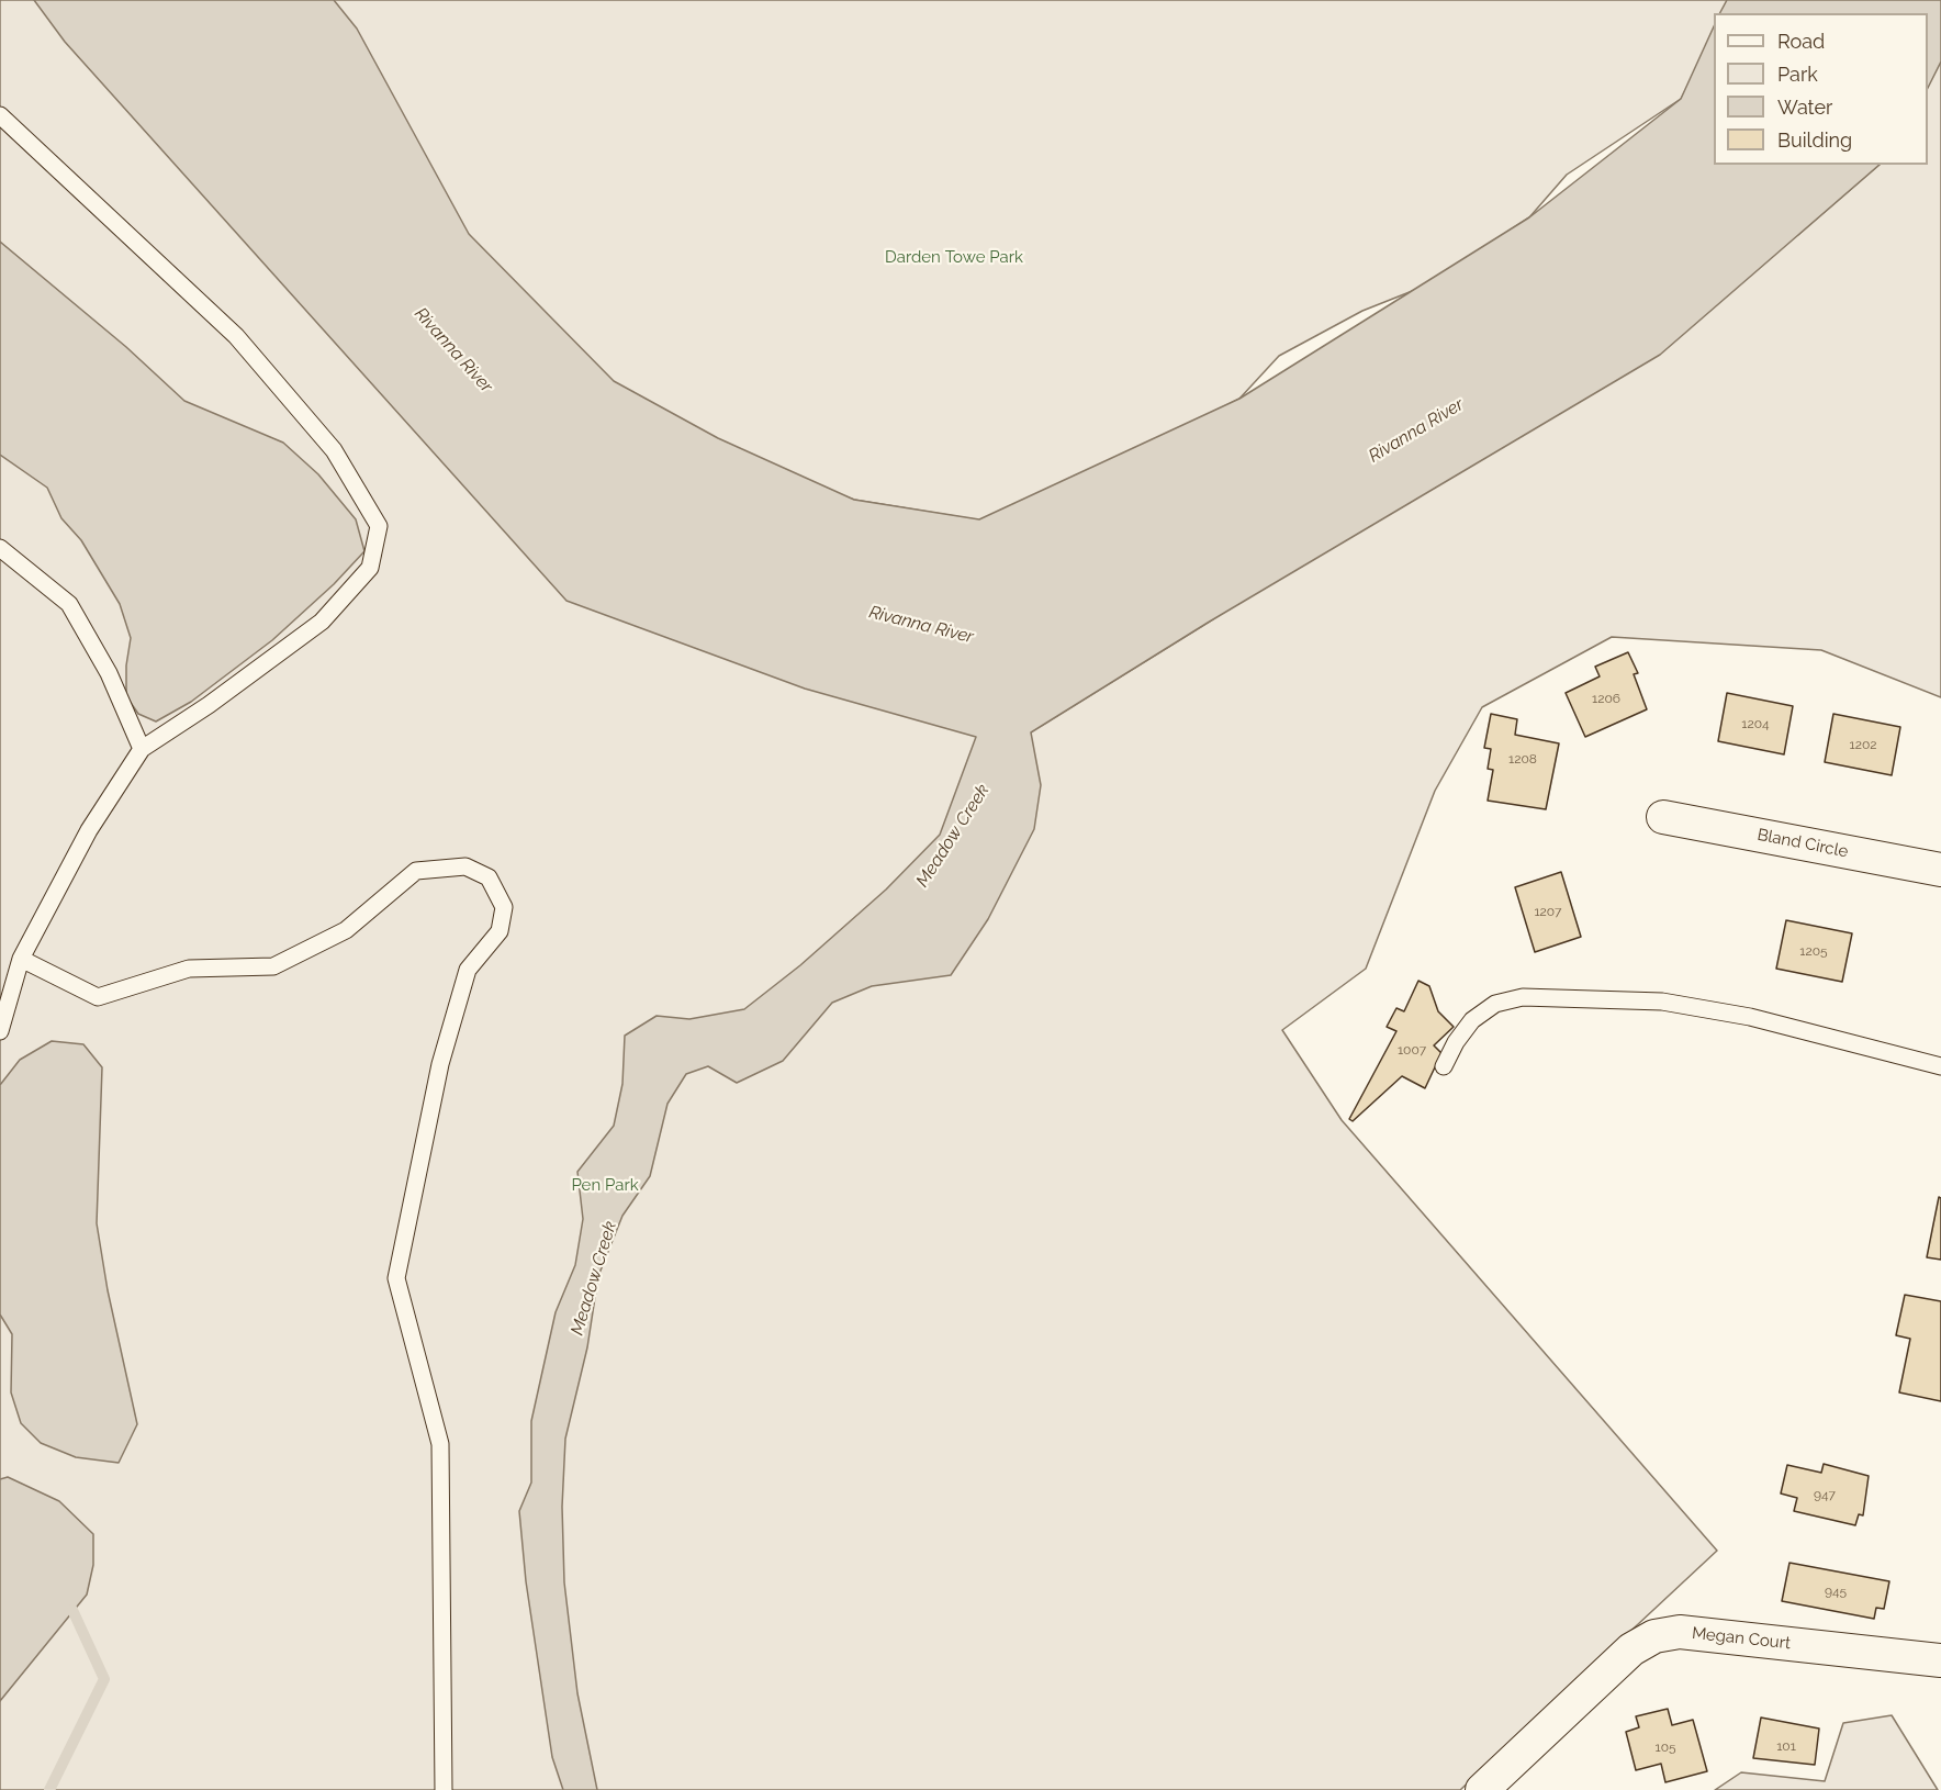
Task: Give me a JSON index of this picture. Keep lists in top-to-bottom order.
{
  "streets": {
    "street": ["Bland Circle", "Megan Court"]
  },
  "water": ["Rivanna River", "Meadow Creek"],
  "parks": ["Darden Towe Park", "Pen Park"],
  "house_numbers": [
    "1206",
    "1204",
    "1202",
    "1208",
    "1207",
    "1205",
    "1007",
    "947",
    "945",
    "101",
    "105"
  ],
  "legend": [
    "Road",
    "Park",
    "Water",
    "Building"
  ]
}
